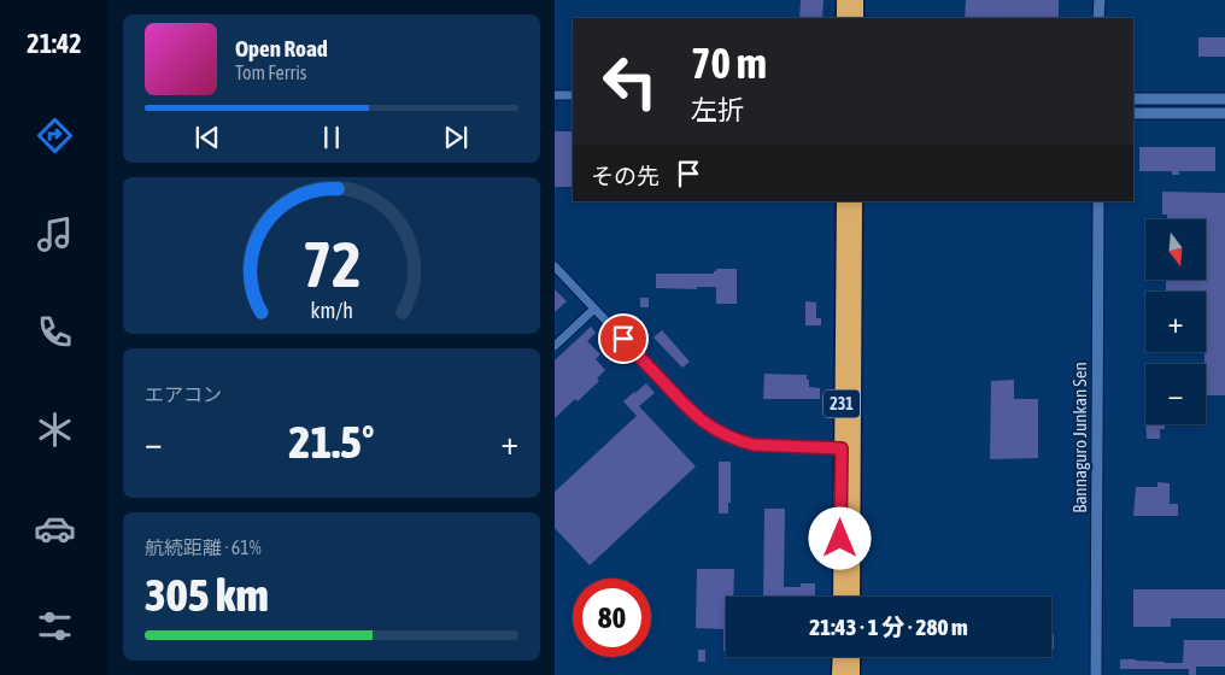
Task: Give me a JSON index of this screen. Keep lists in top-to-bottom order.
{
  "streets": {
    "highway": ["231"],
    "street": ["Bannaguro Junkan Sen"]
  },
  "north": "bottom",
  "page": {
    "tabs": "21:42",
    "turn": ["70 m", "左折"],
    "song": ["Open Road", "Tom Ferris"],
    "then": "その先",
    "map_buttons": ["+", "−"],
    "tile": [
      "エアコン",
      ["航続距離 · 61%", "305 km"]
    ],
    "heat": ["−", "21.5°", "+"],
    "limit": "80",
    "trip": "21:43 · 1 分 · 280 m",
    "gauge": ["72", "km/h"]
  }
}
